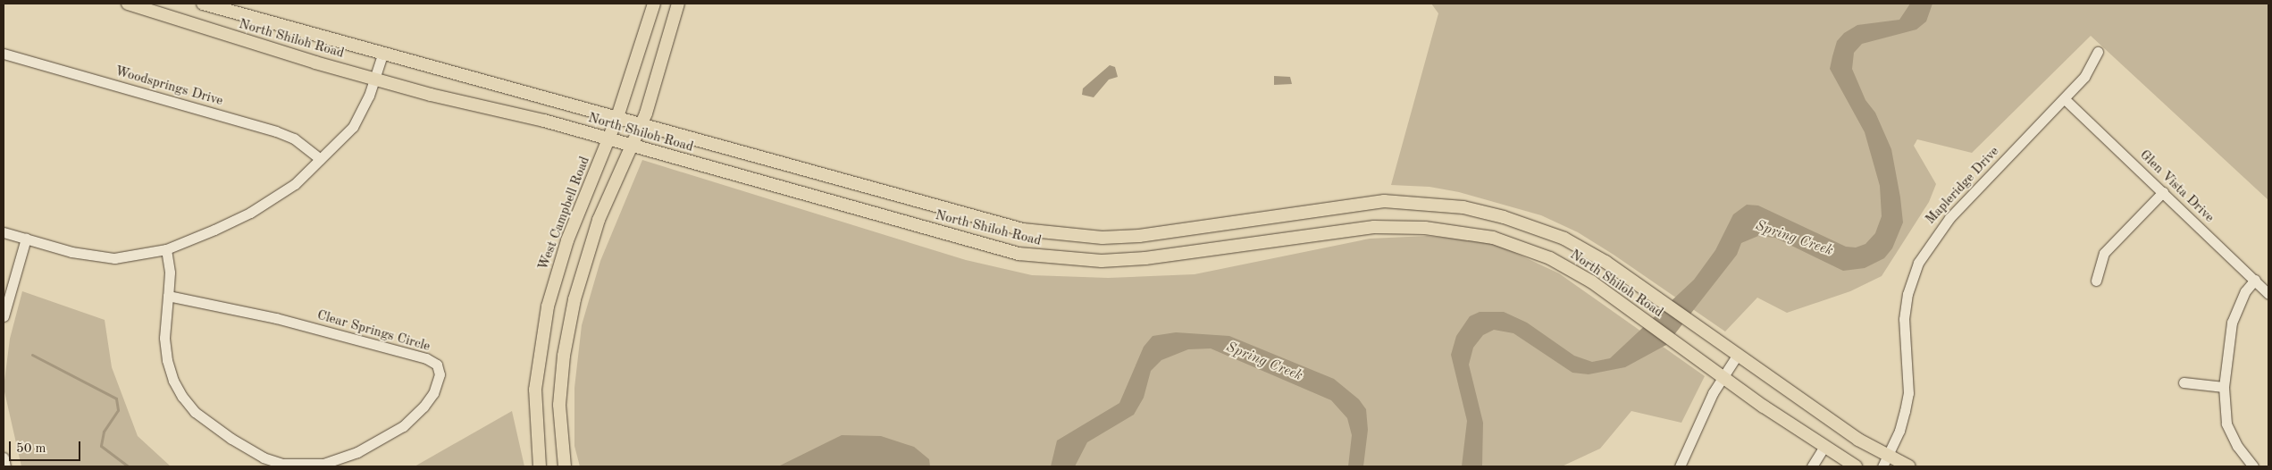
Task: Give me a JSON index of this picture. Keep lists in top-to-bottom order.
{
  "streets": {
    "main road": ["North Shiloh Road", "West Campbell Road"],
    "street": [
      "Woodsprings Drive",
      "Mapleridge Drive",
      "Glen Vista Drive",
      "Clear Springs Circle"
    ]
  },
  "crossings": [
    ["North Shiloh Road", "Mapleridge Drive"],
    ["North Shiloh Road", "West Campbell Road"],
    ["Mapleridge Drive", "Glen Vista Drive"]
  ],
  "water": ["Spring Creek"],
  "scale_bar": "50 m"
}
